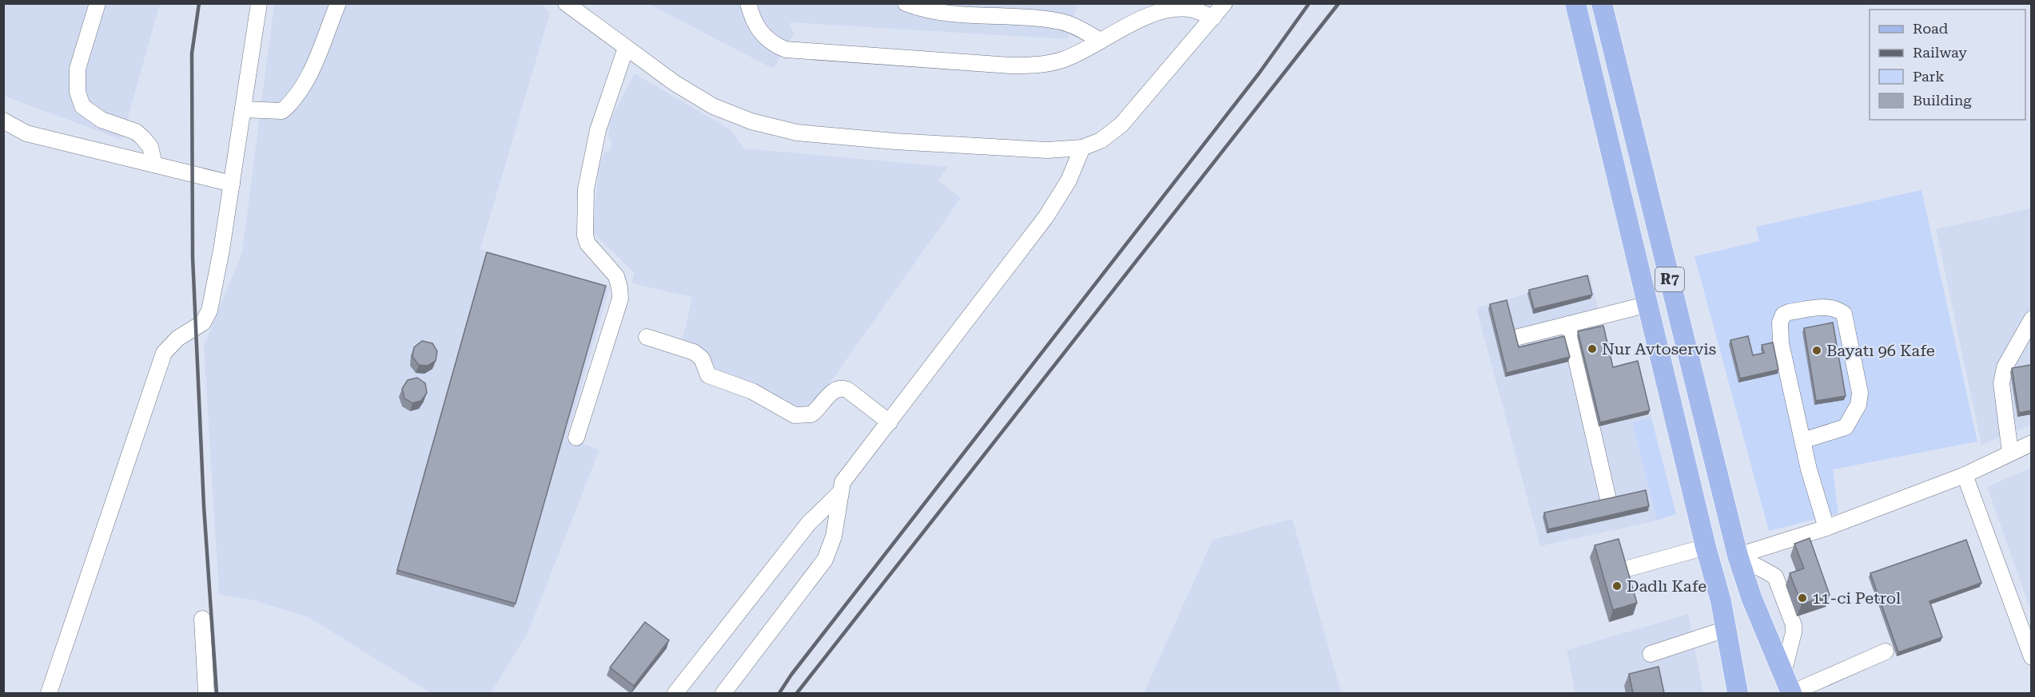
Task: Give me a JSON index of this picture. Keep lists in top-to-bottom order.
{
  "streets": {
    "main road": ["R7"]
  },
  "places": [
    "Nur Avtoservis",
    "Bayatı 96 Kafe",
    "Dadlı Kafe",
    "11-ci Petrol"
  ],
  "legend": [
    "Road",
    "Railway",
    "Park",
    "Building"
  ]
}
